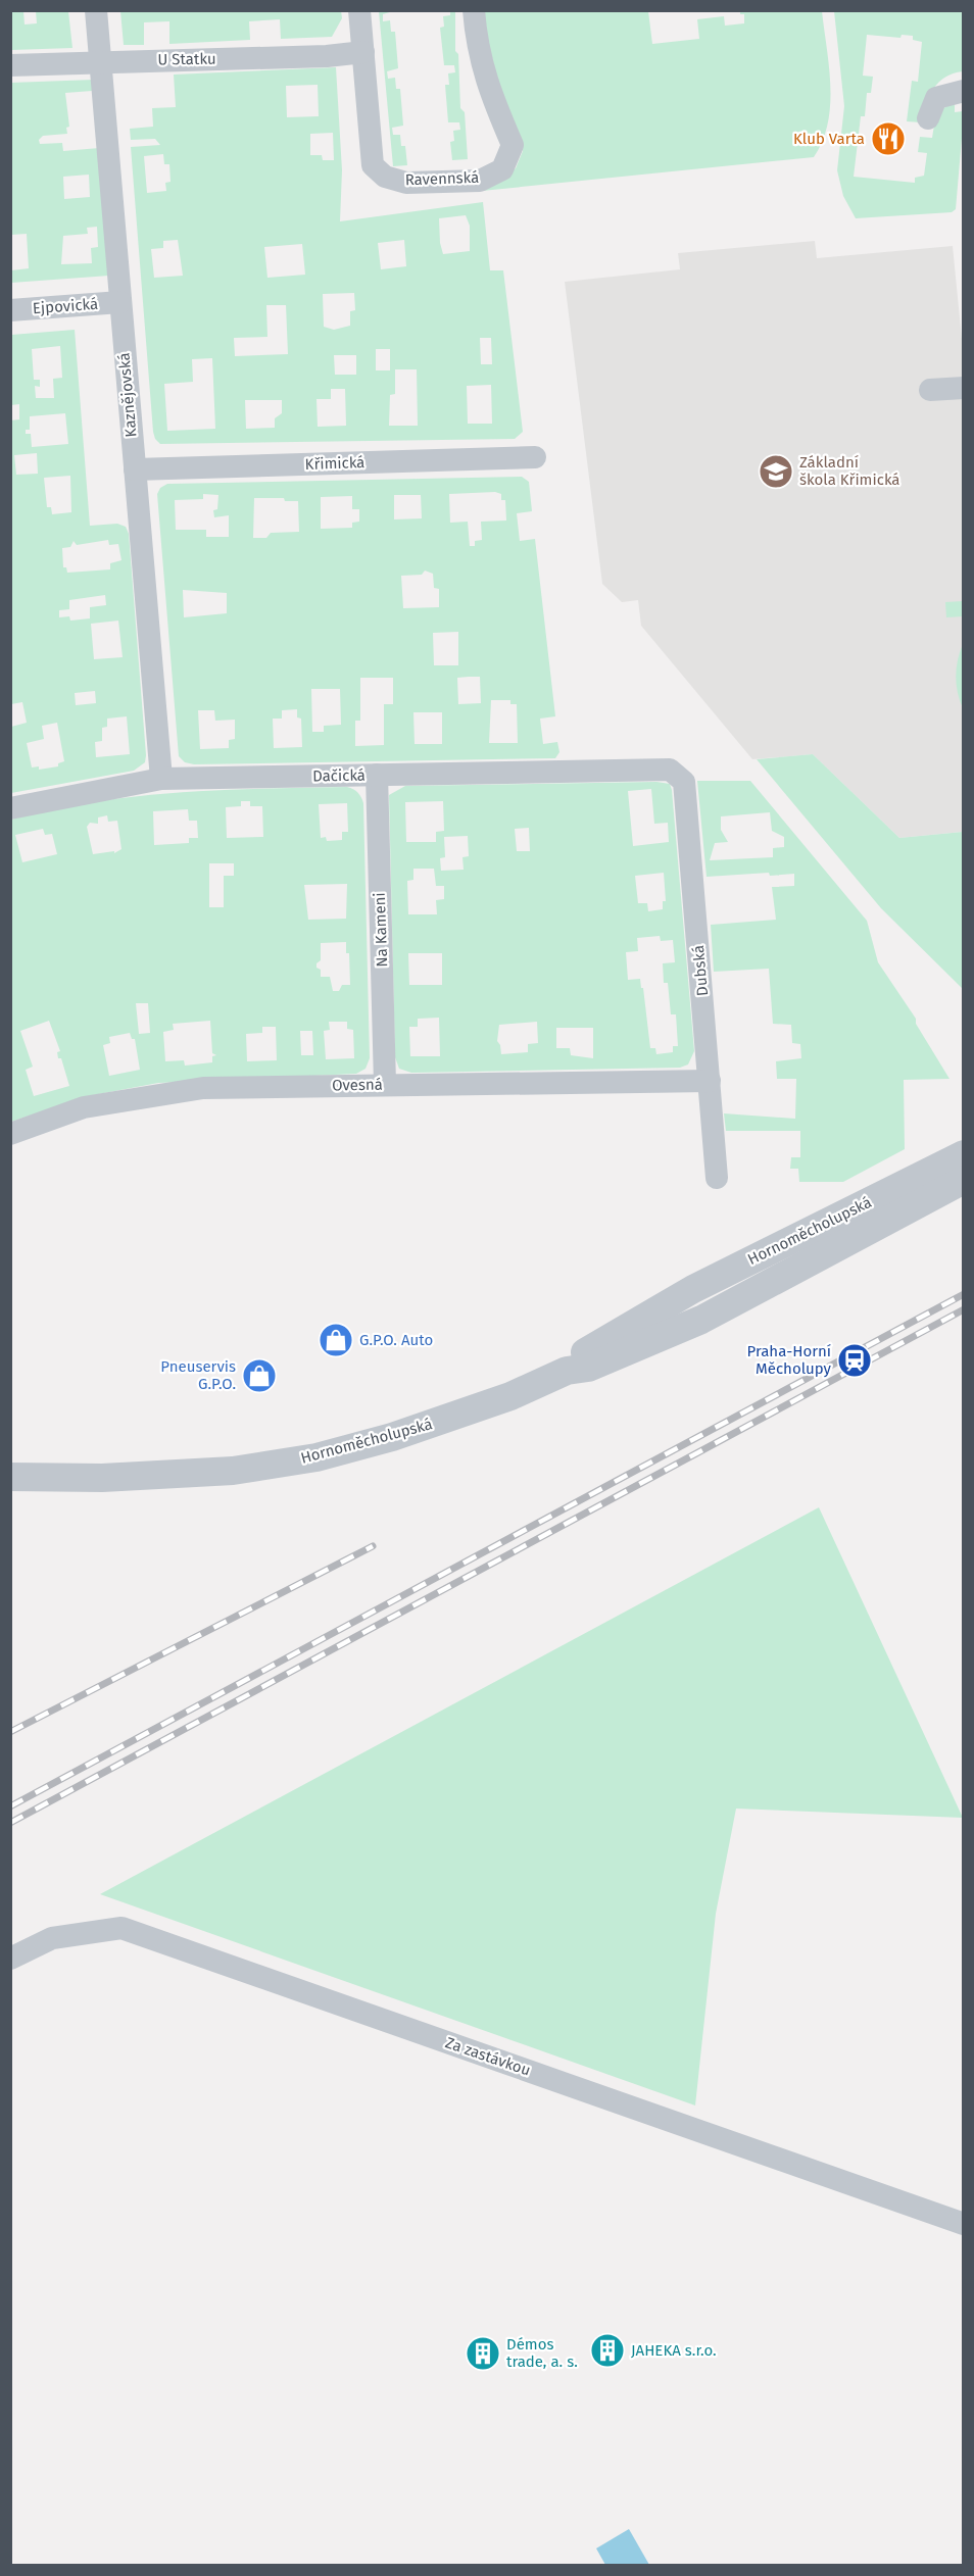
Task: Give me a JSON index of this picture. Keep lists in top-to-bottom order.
{
  "streets": {
    "street": [
      "U Statku",
      "Ravennská",
      "Ejpovická",
      "Kaznějovská",
      "Křimická",
      "Dačická",
      "Na Kameni",
      "Dubská",
      "Ovesná",
      "Hornoměcholupská",
      "Za zastávkou"
    ]
  },
  "crossings": [
    ["U Statku", "Ravennská"],
    ["U Statku", "Kaznějovská"],
    ["Ejpovická", "Kaznějovská"],
    ["Kaznějovská", "Křimická"],
    ["Kaznějovská", "Dačická"],
    ["Dačická", "Na Kameni"],
    ["Dačická", "Dubská"],
    ["Na Kameni", "Ovesná"],
    ["Dubská", "Ovesná"]
  ],
  "places": {
    "restaurant": ["Klub Varta"],
    "school or university": ["Základní škola Křimická"],
    "shop": ["G.P.O. Auto", "Pneuservis G.P.O."],
    "station": ["Praha-Horní Měcholupy"],
    "building": ["JAHEKA s.r.o.", "Démos trade, a. s."]
  }
}
